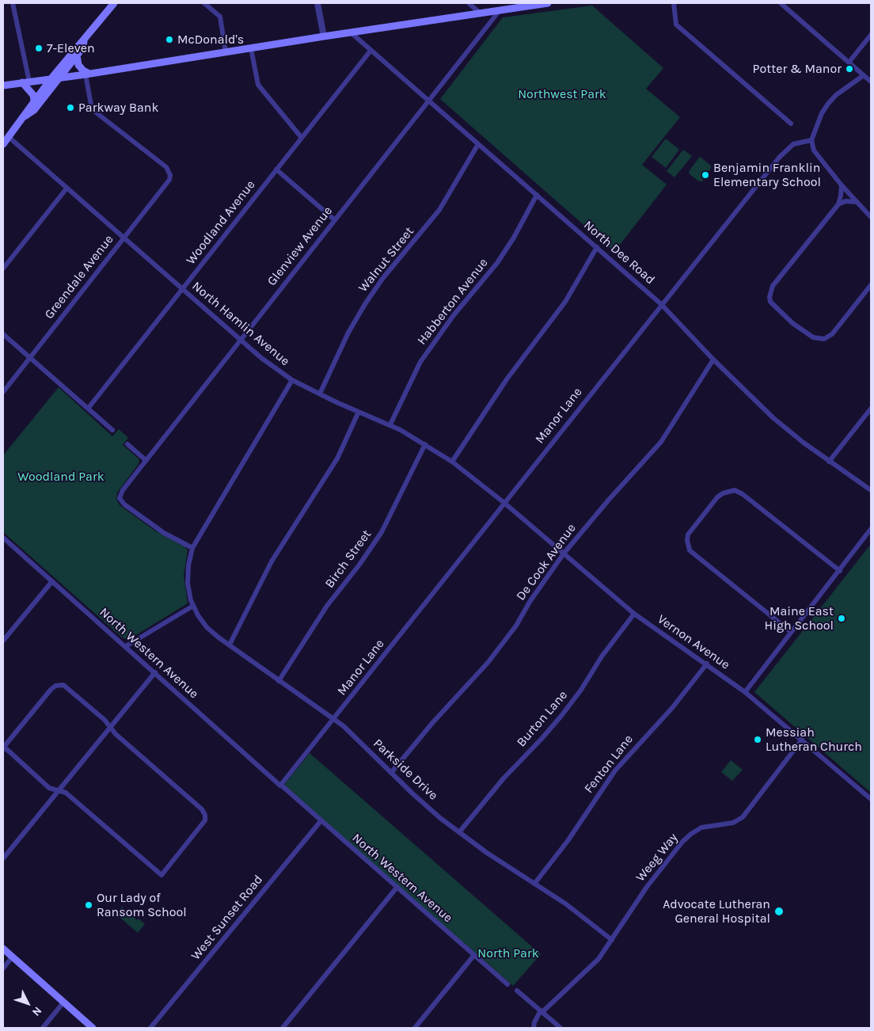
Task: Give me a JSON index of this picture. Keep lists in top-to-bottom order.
{
  "streets": {
    "street": [
      "Woodland Avenue",
      "Glenview Avenue",
      "North Dee Road",
      "Walnut Street",
      "Greendale Avenue",
      "Habberton Avenue",
      "North Hamlin Avenue",
      "Manor Lane",
      "Birch Street",
      "De Cook Avenue",
      "Vernon Avenue",
      "North Western Avenue",
      "Burton Lane",
      "Fenton Lane",
      "Parkside Drive",
      "Weeg Way",
      "West Sunset Road"
    ]
  },
  "crossings": [
    ["Woodland Avenue", "North Dee Road"],
    ["Woodland Avenue", "North Hamlin Avenue"],
    ["Glenview Avenue", "North Dee Road"],
    ["Glenview Avenue", "North Hamlin Avenue"],
    ["North Dee Road", "Walnut Street"],
    ["North Dee Road", "Habberton Avenue"],
    ["North Dee Road", "Manor Lane"],
    ["North Dee Road", "De Cook Avenue"],
    ["Walnut Street", "North Hamlin Avenue"],
    ["Greendale Avenue", "North Hamlin Avenue"],
    ["Habberton Avenue", "North Hamlin Avenue"],
    ["North Hamlin Avenue", "Manor Lane"],
    ["North Hamlin Avenue", "Birch Street"],
    ["North Hamlin Avenue", "Vernon Avenue"],
    ["Manor Lane", "Vernon Avenue"],
    ["Manor Lane", "North Western Avenue"],
    ["Manor Lane", "Parkside Drive"],
    ["Birch Street", "Parkside Drive"],
    ["De Cook Avenue", "Vernon Avenue"],
    ["De Cook Avenue", "Parkside Drive"],
    ["Vernon Avenue", "Burton Lane"],
    ["Vernon Avenue", "Fenton Lane"],
    ["Vernon Avenue", "Weeg Way"],
    ["North Western Avenue", "West Sunset Road"],
    ["Burton Lane", "Parkside Drive"],
    ["Fenton Lane", "Parkside Drive"],
    ["Parkside Drive", "Weeg Way"]
  ],
  "parks": ["Northwest Park", "Woodland Park", "North Park"],
  "places": [
    "McDonald's",
    "7-Eleven",
    "Potter & Manor",
    "Parkway Bank",
    "Benjamin Franklin Elementary School",
    "Maine East High School",
    "Messiah Lutheran Church",
    "Our Lady of Ransom School",
    "Advocate Lutheran General Hospital"
  ],
  "north": "bottom right"
}
